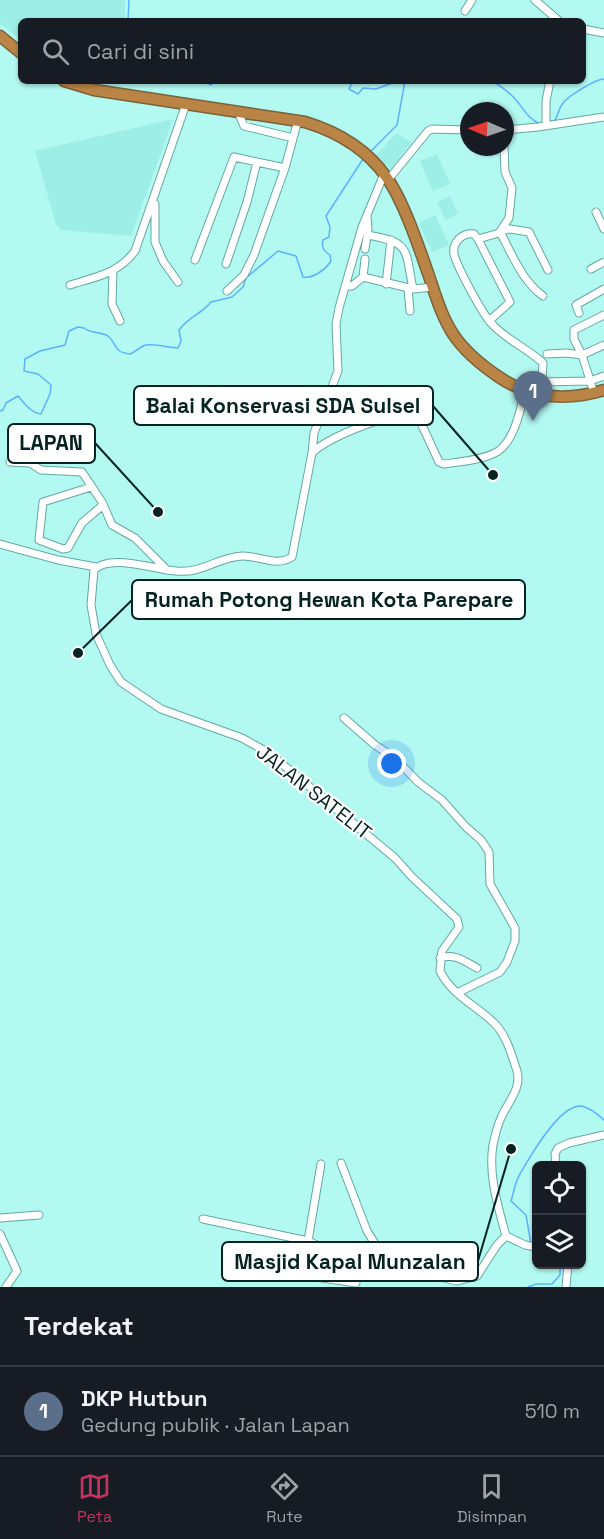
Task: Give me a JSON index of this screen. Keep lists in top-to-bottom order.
{
  "streets": {
    "street": ["JALAN SATELIT"]
  },
  "places": [
    "Balai Konservasi SDA Sulsel",
    "LAPAN",
    "Rumah Potong Hewan Kota Parepare",
    "Masjid Kapal Munzalan"
  ],
  "north": "left",
  "page": {
    "search": "Cari di sini",
    "pins": "1",
    "heading": "Terdekat",
    "list": [
      {
        "mark": "1",
        "name": "DKP Hutbun",
        "note": "Gedung publik · Jalan Lapan",
        "value": "510 m"
      }
    ],
    "nav": ["Peta", "Rute", "Disimpan"]
  }
}
